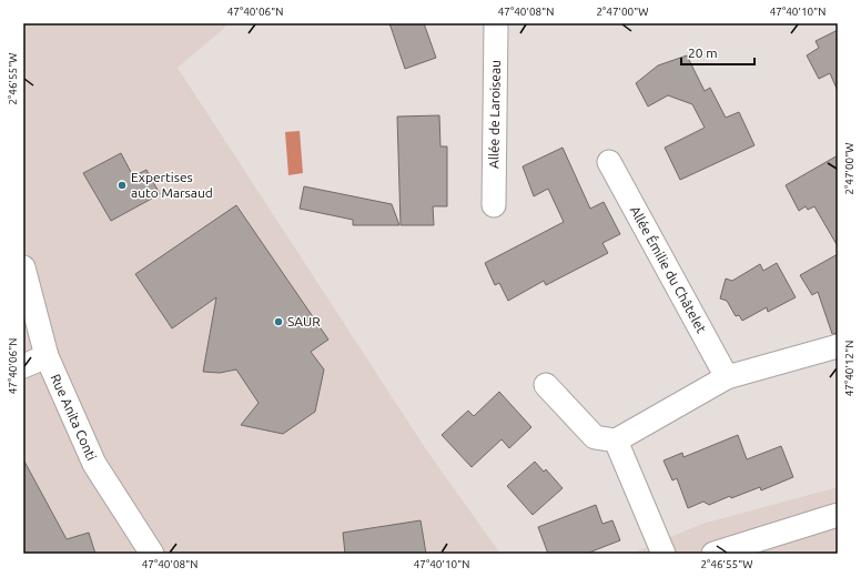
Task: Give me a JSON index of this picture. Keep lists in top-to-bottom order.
{
  "streets": {
    "street": ["Allée de Laroiseau", "Allée Émilie du Châtelet", "Rue Anita Conti"]
  },
  "places": ["Expertises auto Marsaud", "SAUR"],
  "scale_bar": "20 m",
  "coordinates": [
    "47°40'06\"N",
    "47°40'08\"N",
    "2°47'00\"W",
    "47°40'10\"N",
    "2°46'55\"W",
    "47°40'12\"N"
  ]
}
